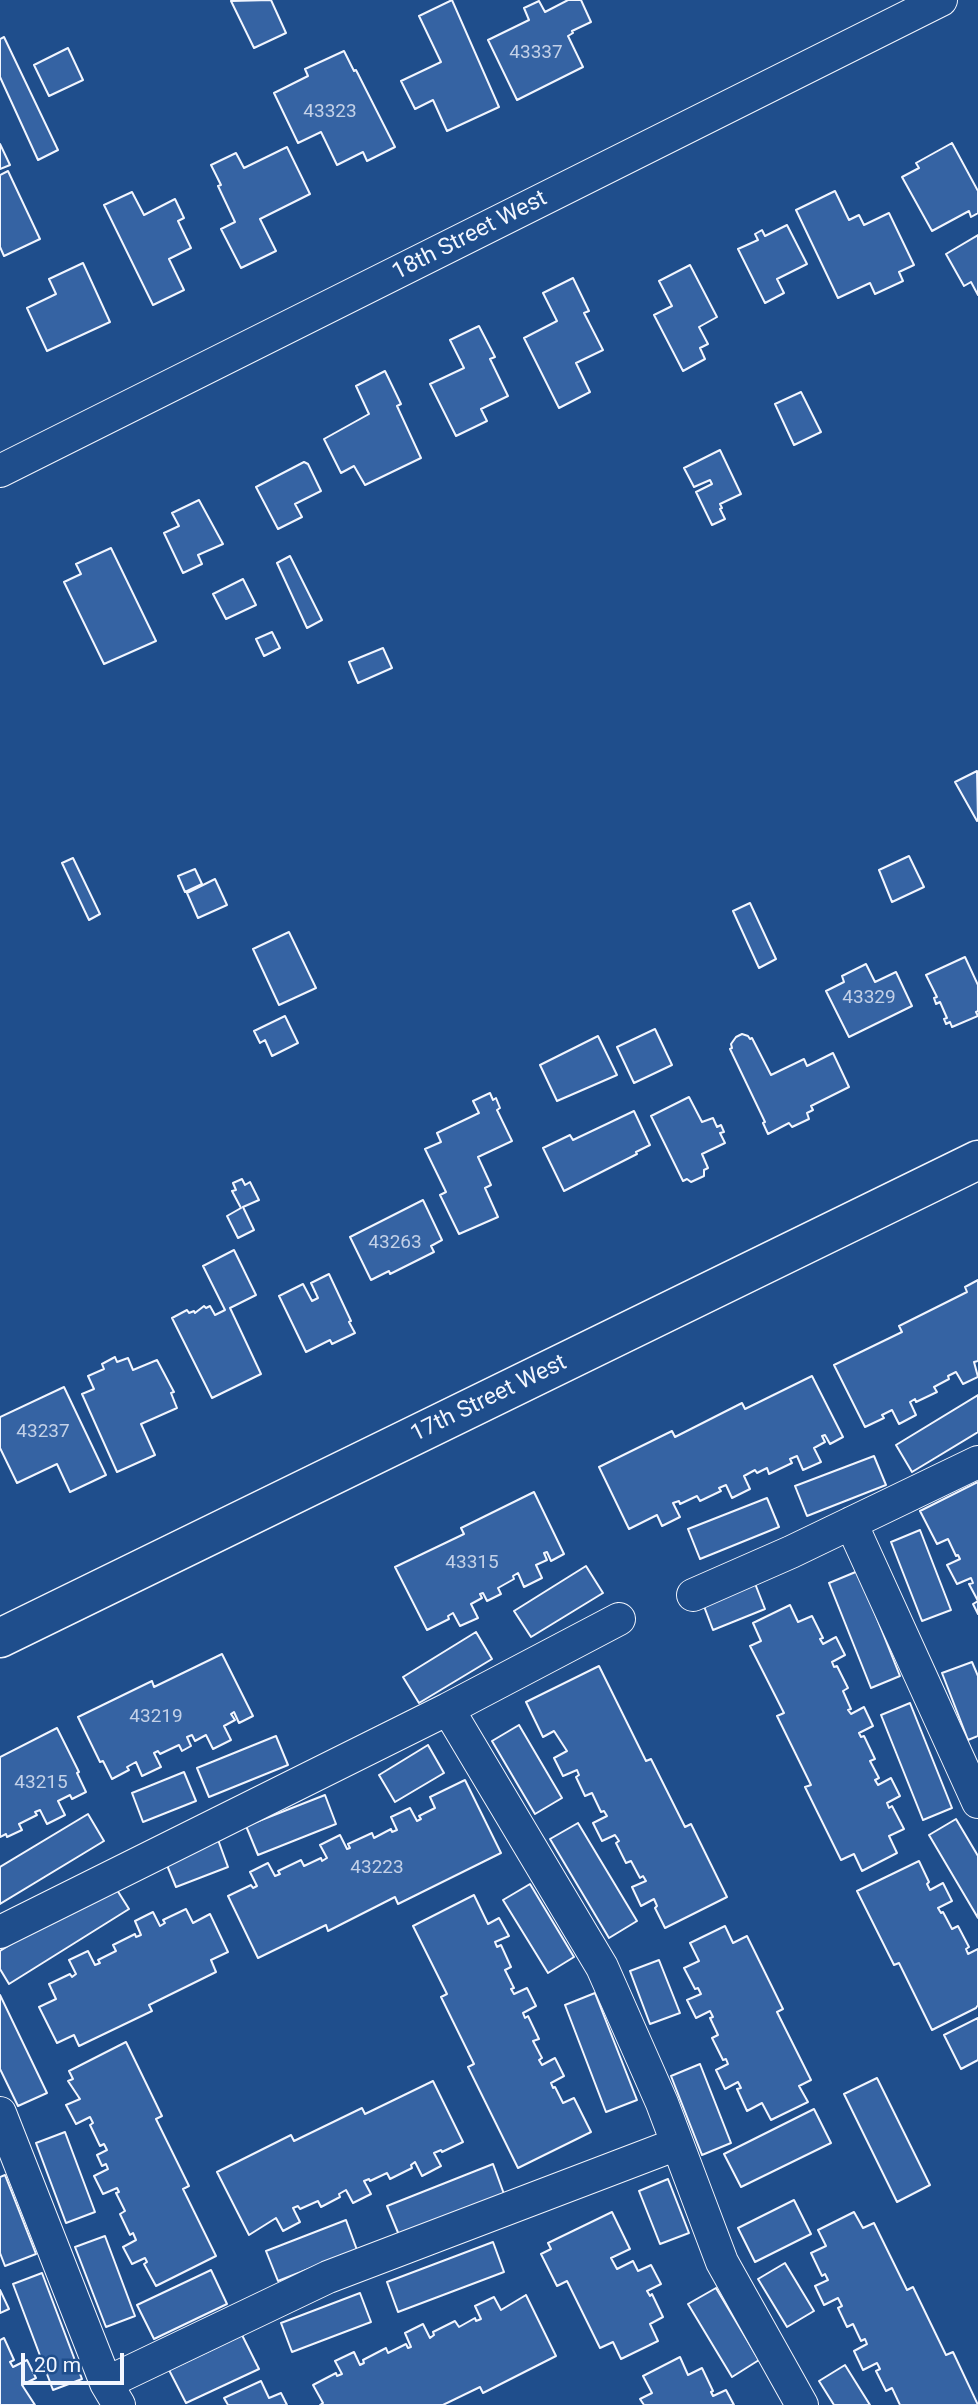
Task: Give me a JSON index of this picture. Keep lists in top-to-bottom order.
{
  "streets": {
    "street": ["18th Street West", "17th Street West"]
  },
  "house_numbers": [
    "43337",
    "43323",
    "43329",
    "43263",
    "43237",
    "43315",
    "43219",
    "43215",
    "43223"
  ],
  "scale_bar": "20 m"
}
